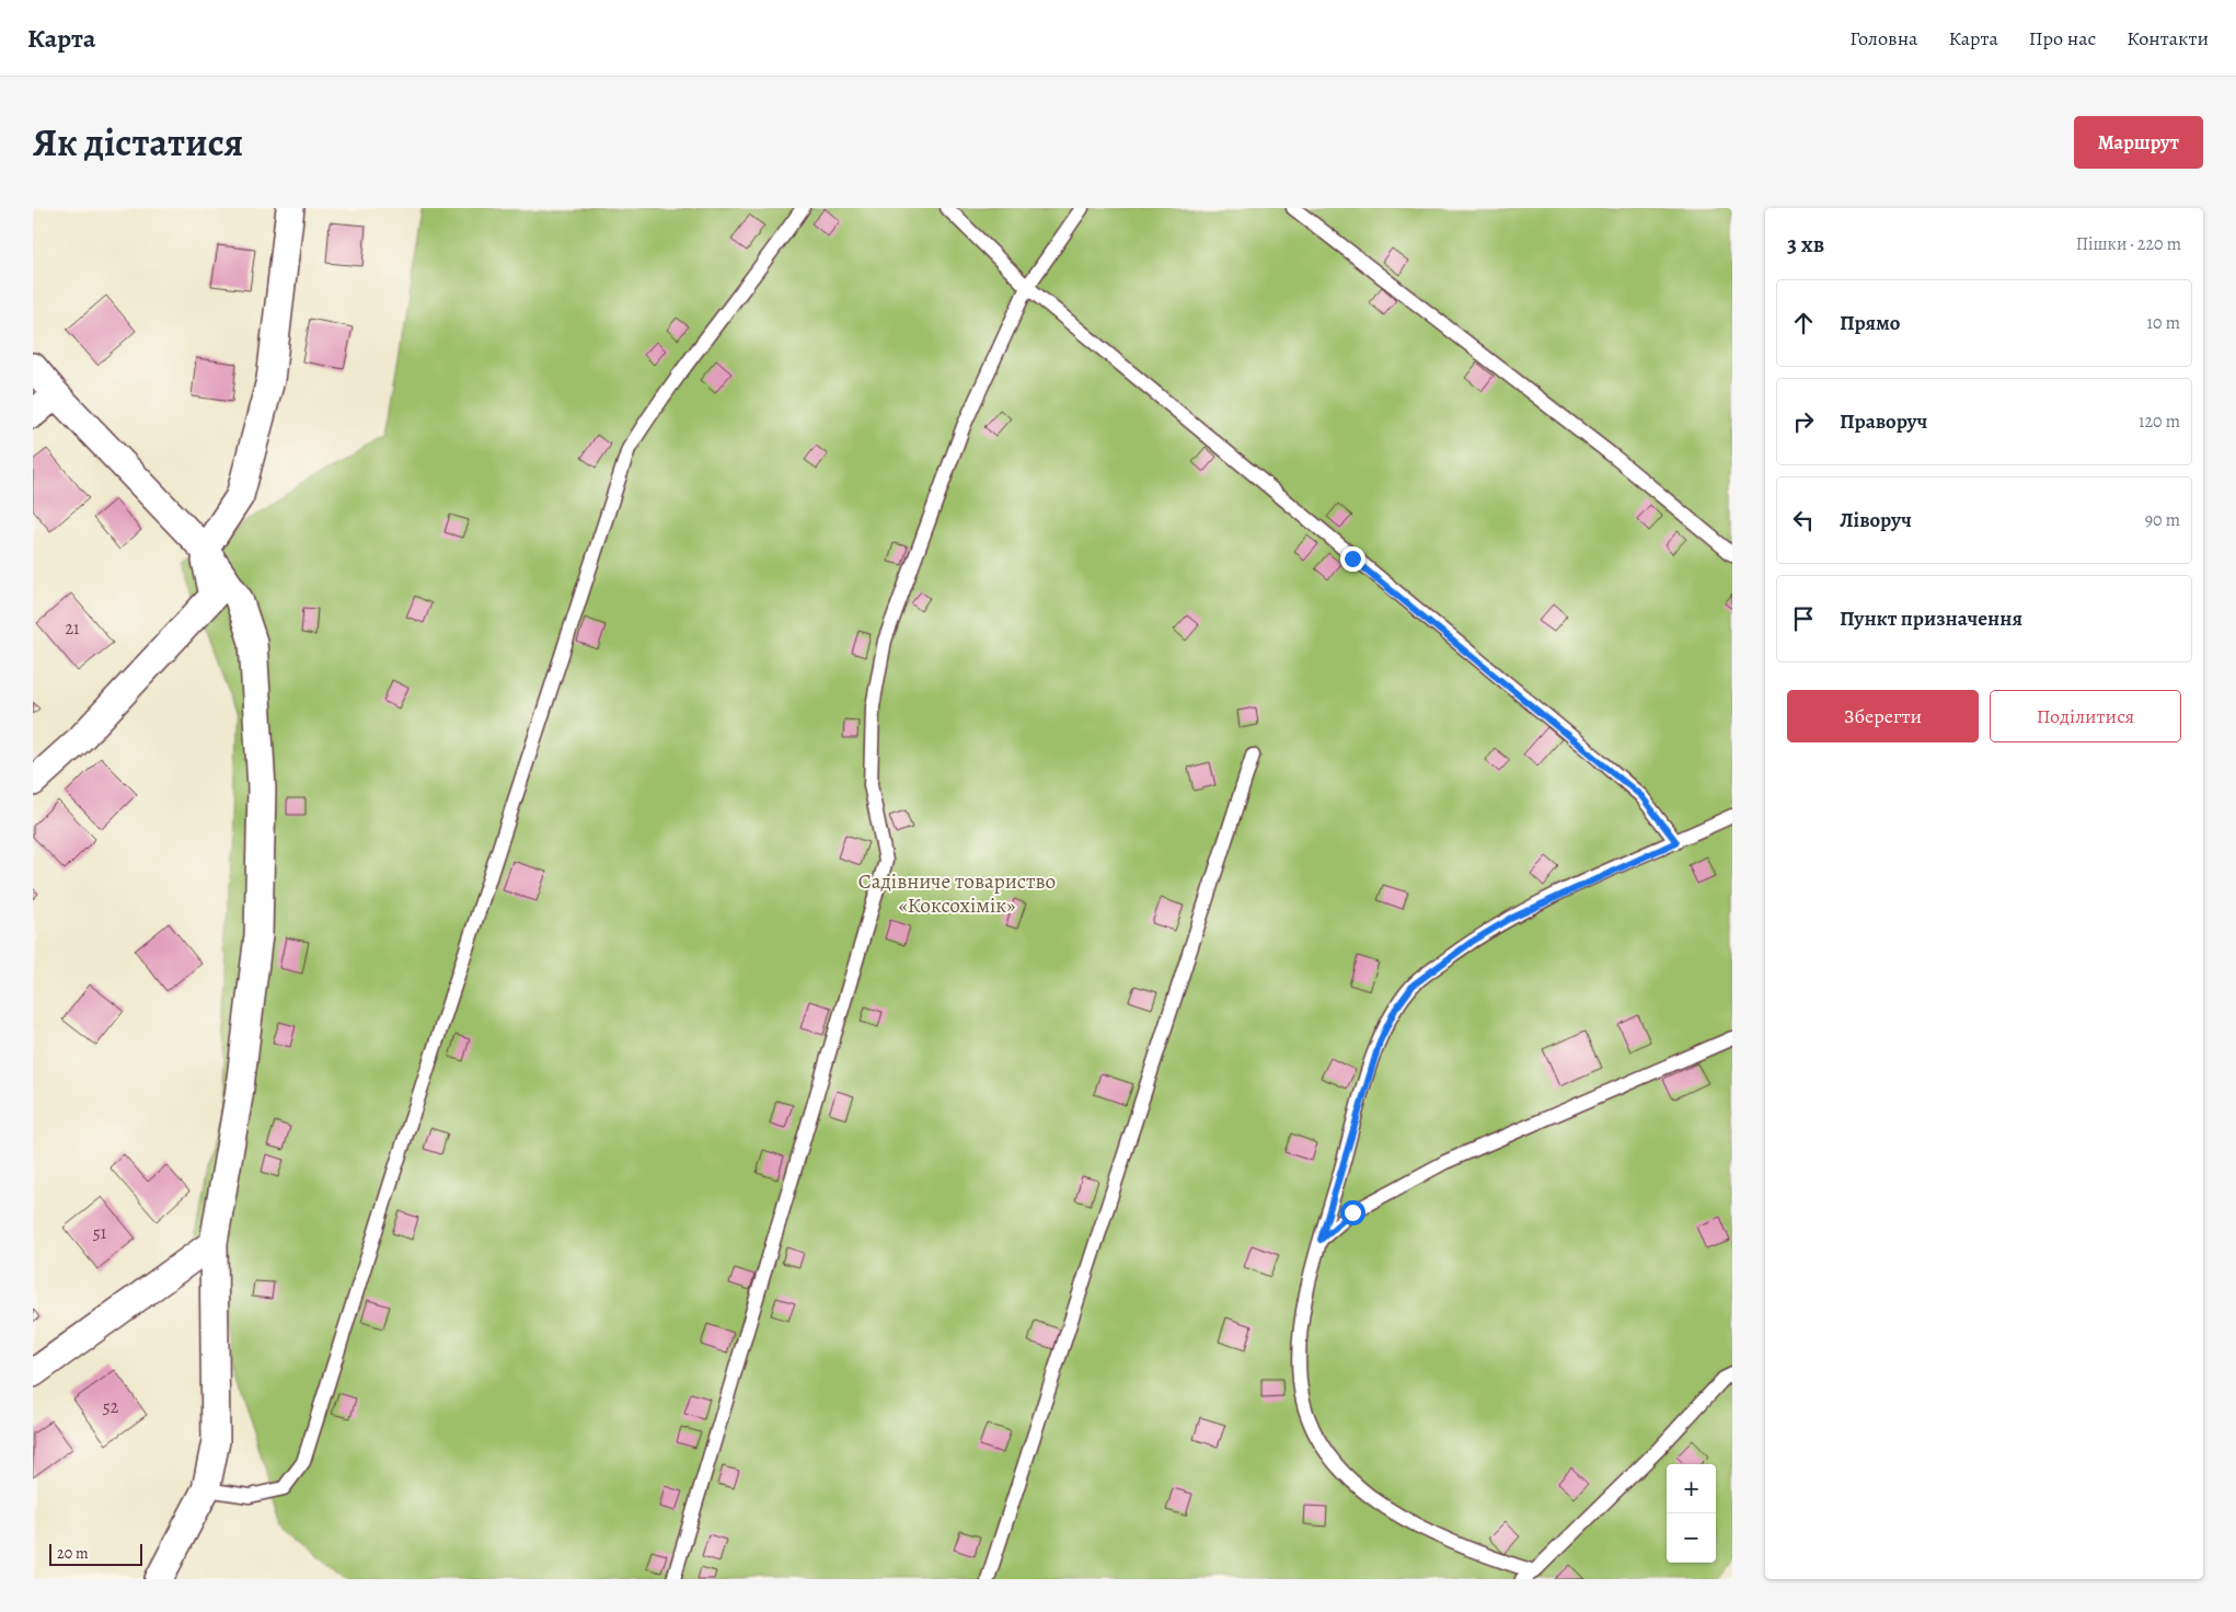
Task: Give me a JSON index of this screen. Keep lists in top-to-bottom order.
{
  "parks": ["Садівниче товариство «Коксохімік»"],
  "house_numbers": ["21", "51", "52"],
  "scale_bar": "20 m",
  "page": {
    "header": "Карта",
    "nav": [
      "Головна",
      "Карта",
      "Про нас",
      "Контакти"
    ],
    "title": "Як дістатися",
    "buttons": [
      "Маршрут",
      ["Зберегти", "Поділитися"]
    ],
    "heading": ["3 хв", "Пішки · 220 m"],
    "list": [
      ["Прямо", "10 m"],
      ["Праворуч", "120 m"],
      ["Ліворуч", "90 m"],
      "Пункт призначення"
    ],
    "map_buttons": ["+", "−"],
    "scale": "20 m"
  }
}
